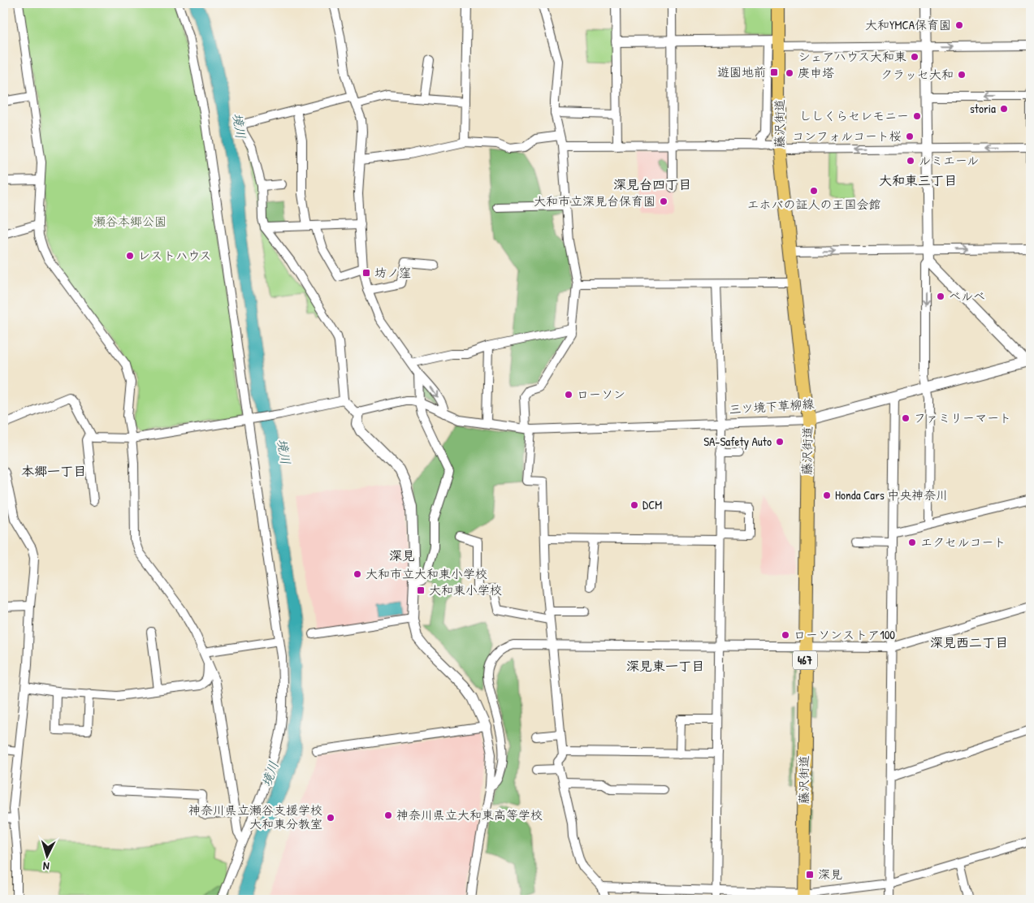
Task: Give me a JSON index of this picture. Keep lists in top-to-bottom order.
{
  "streets": {
    "highway": ["藤沢街道", "467"],
    "street": ["三ツ境下草柳線"]
  },
  "crossings": [
    ["藤沢街道", "三ツ境下草柳線"]
  ],
  "districts": [
    "大和東三丁目",
    "深見台四丁目",
    "本郷一丁目",
    "深見",
    "深見西二丁目",
    "深見東一丁目"
  ],
  "water": ["境川"],
  "parks": ["瀬谷本郷公園"],
  "places": {
    "other": [
      "大和YMCA保育園",
      "シェアハウス大和東",
      "庚申塔",
      "クラッセ大和",
      "storia",
      "ししくらセレモニー",
      "コンフォルコート桜",
      "ルミエール",
      "エホバの証人の王国会館",
      "大和市立深見台保育園",
      "レストハウス",
      "ベルベ",
      "ローソン",
      "ファミリーマート",
      "SA-Safety Auto",
      "Honda Cars 中央神奈川",
      "DCM",
      "エクセルコート",
      "大和市立大和東小学校",
      "ローソンストア100",
      "神奈川県立大和東高等学校",
      "神奈川県立瀬谷支援学校 大和東分教室"
    ],
    "transit": [
      "遊園地前",
      "坊ノ窪",
      "大和東小学校",
      "深見"
    ]
  },
  "north": "bottom"
}
